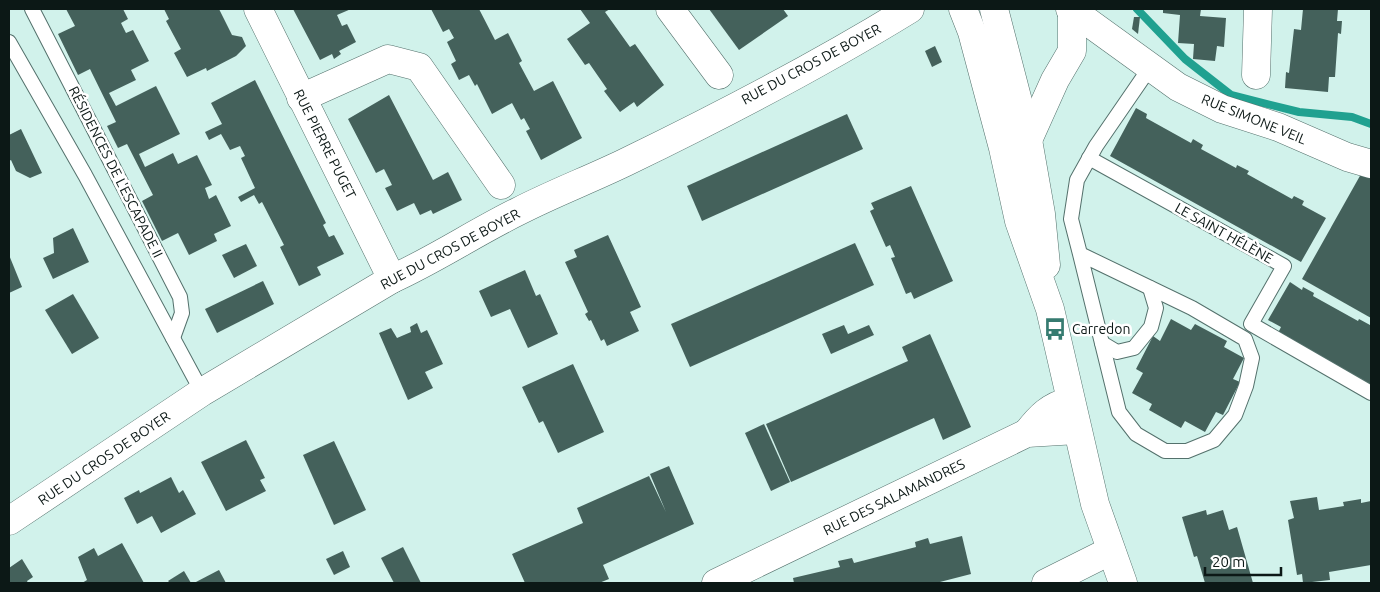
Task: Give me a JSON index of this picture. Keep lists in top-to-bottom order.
{
  "streets": {
    "street": [
      "RUE DU CROS DE BOYER",
      "RUE SIMONE VEIL",
      "RUE PIERRE PUGET",
      "RUE DES SALAMANDRES"
    ],
    "lane": ["RÉSIDENCES DE L'ESCAPADE II", "LE SAINT HÉLÈNE"]
  },
  "crossings": [
    ["RUE DU CROS DE BOYER", "RUE PIERRE PUGET"]
  ],
  "places": {
    "bus stop": ["Carredon"]
  },
  "scale_bar": "20 m"
}
